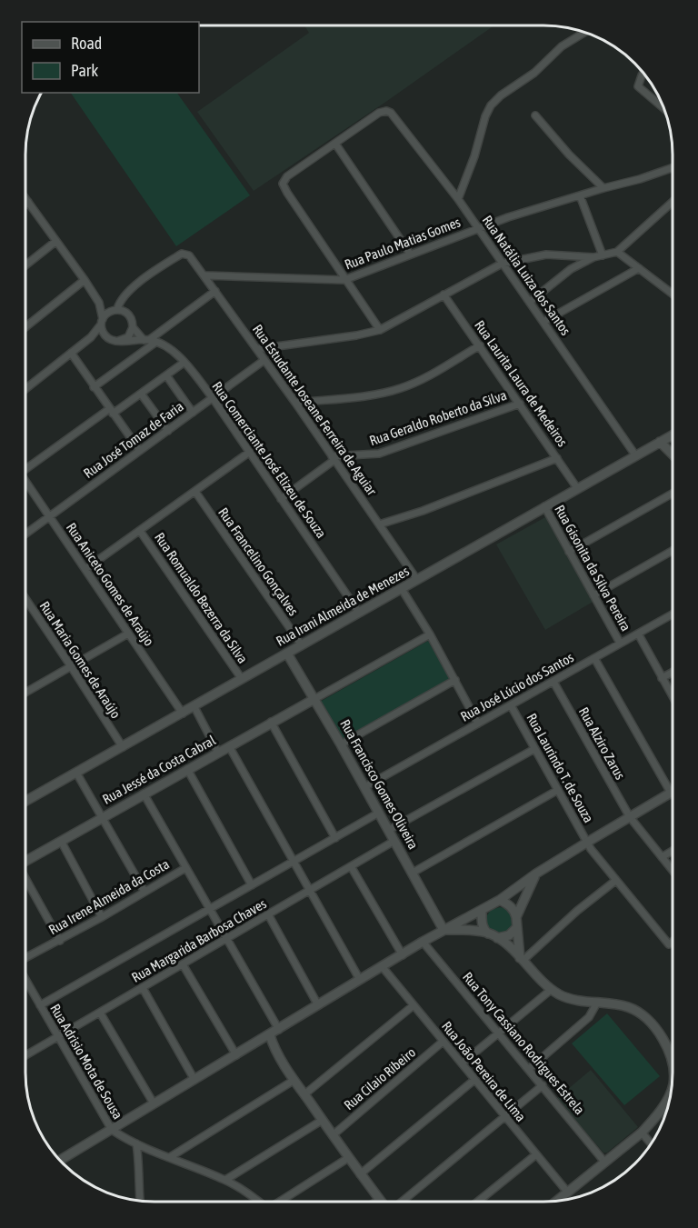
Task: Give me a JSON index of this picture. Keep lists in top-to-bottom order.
{
  "streets": {
    "street": [
      "Rua Paulo Matias Gomes",
      "Rua Natália Luiza dos Santos",
      "Rua Laurita Laura de Medeiros",
      "Rua Estudante Joseane Ferreira de Aguiar",
      "Rua Geraldo Roberto da Silva",
      "Rua José Tomaz de Faria",
      "Rua Comerciante José Elizeu de Souza",
      "Rua Francelino Gonçalves",
      "Rua Gisonita da Silva Pereira",
      "Rua Aniceto Gomes de Araújo",
      "Rua Romualdo Bezerra da Silva",
      "Rua Irani Almeida de Menezes",
      "Rua Maria Gomes de Araújo",
      "Rua José Lúcio dos Santos",
      "Rua Alziro Zarus",
      "Rua Laurindo T. de Souza",
      "Rua Jessé da Costa Cabral",
      "Rua Francisco Gomes Oliveira",
      "Rua Irene Almeida da Costa",
      "Rua Margarida Barbosa Chaves",
      "Rua Tony Cassiano Rodrigues Estrela",
      "Rua Adrisio Mota de Sousa",
      "Rua João Pereira de Lima",
      "Rua Cilaio Ribeiro"
    ]
  },
  "crossings": [
    ["Rua Paulo Matias Gomes", "Rua Natália Luiza dos Santos"],
    ["Rua Paulo Matias Gomes", "Rua Estudante Joseane Ferreira de Aguiar"],
    ["Rua Natália Luiza dos Santos", "Rua Irani Almeida de Menezes"],
    ["Rua Laurita Laura de Medeiros", "Rua Geraldo Roberto da Silva"],
    ["Rua Laurita Laura de Medeiros", "Rua Irani Almeida de Menezes"],
    ["Rua Estudante Joseane Ferreira de Aguiar", "Rua Geraldo Roberto da Silva"],
    ["Rua Estudante Joseane Ferreira de Aguiar", "Rua José Tomaz de Faria"],
    ["Rua Estudante Joseane Ferreira de Aguiar", "Rua Comerciante José Elizeu de Souza"],
    ["Rua Estudante Joseane Ferreira de Aguiar", "Rua Irani Almeida de Menezes"],
    ["Rua José Tomaz de Faria", "Rua Comerciante José Elizeu de Souza"],
    ["Rua José Tomaz de Faria", "Rua Aniceto Gomes de Araújo"],
    ["Rua Comerciante José Elizeu de Souza", "Rua Irani Almeida de Menezes"],
    ["Rua Francelino Gonçalves", "Rua Irani Almeida de Menezes"],
    ["Rua Gisonita da Silva Pereira", "Rua Irani Almeida de Menezes"],
    ["Rua Gisonita da Silva Pereira", "Rua José Lúcio dos Santos"],
    ["Rua Aniceto Gomes de Araújo", "Rua Irani Almeida de Menezes"],
    ["Rua Romualdo Bezerra da Silva", "Rua Irani Almeida de Menezes"],
    ["Rua Irani Almeida de Menezes", "Rua Maria Gomes de Araújo"],
    ["Rua Irani Almeida de Menezes", "Rua Francisco Gomes Oliveira"],
    ["Rua José Lúcio dos Santos", "Rua Alziro Zarus"],
    ["Rua José Lúcio dos Santos", "Rua Laurindo T. de Souza"],
    ["Rua José Lúcio dos Santos", "Rua Francisco Gomes Oliveira"],
    ["Rua Jessé da Costa Cabral", "Rua Francisco Gomes Oliveira"],
    ["Rua Francisco Gomes Oliveira", "Rua Margarida Barbosa Chaves"],
    ["Rua Margarida Barbosa Chaves", "Rua Adrisio Mota de Sousa"],
    ["Rua João Pereira de Lima", "Rua Cilaio Ribeiro"]
  ],
  "legend": ["Road", "Park"]
}
